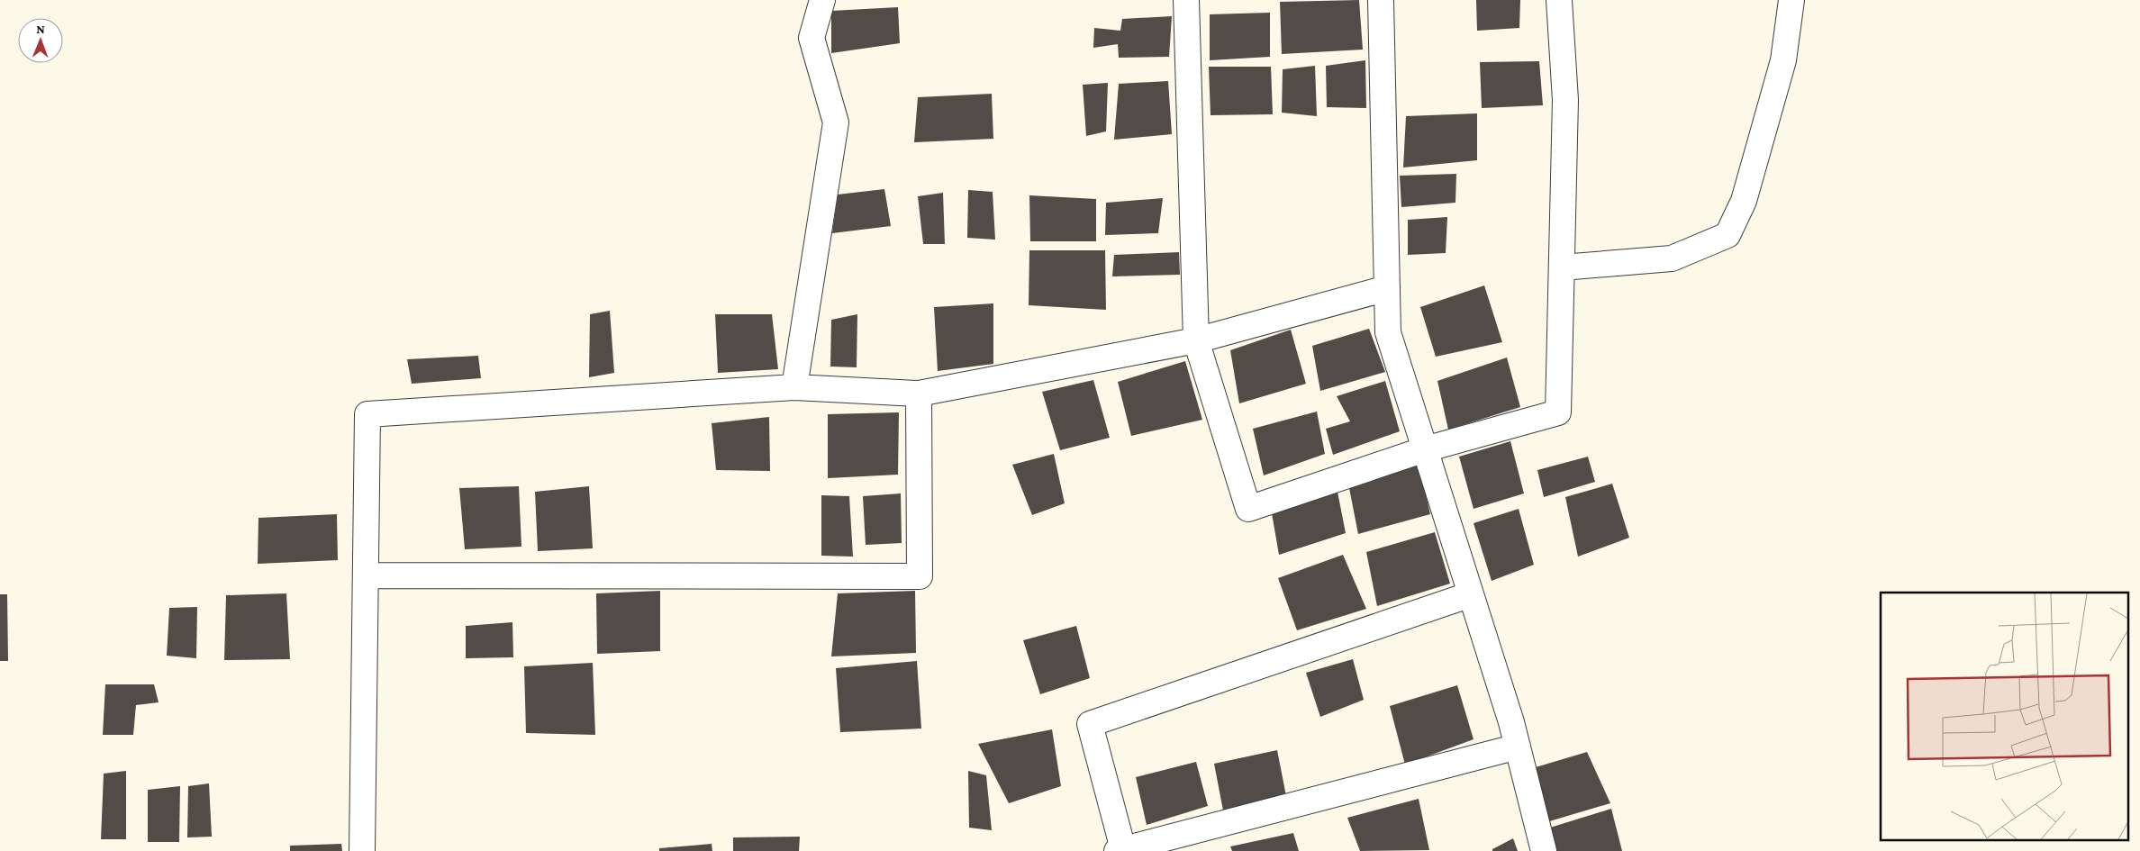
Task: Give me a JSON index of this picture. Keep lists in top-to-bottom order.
{
  "north": "top"
}
